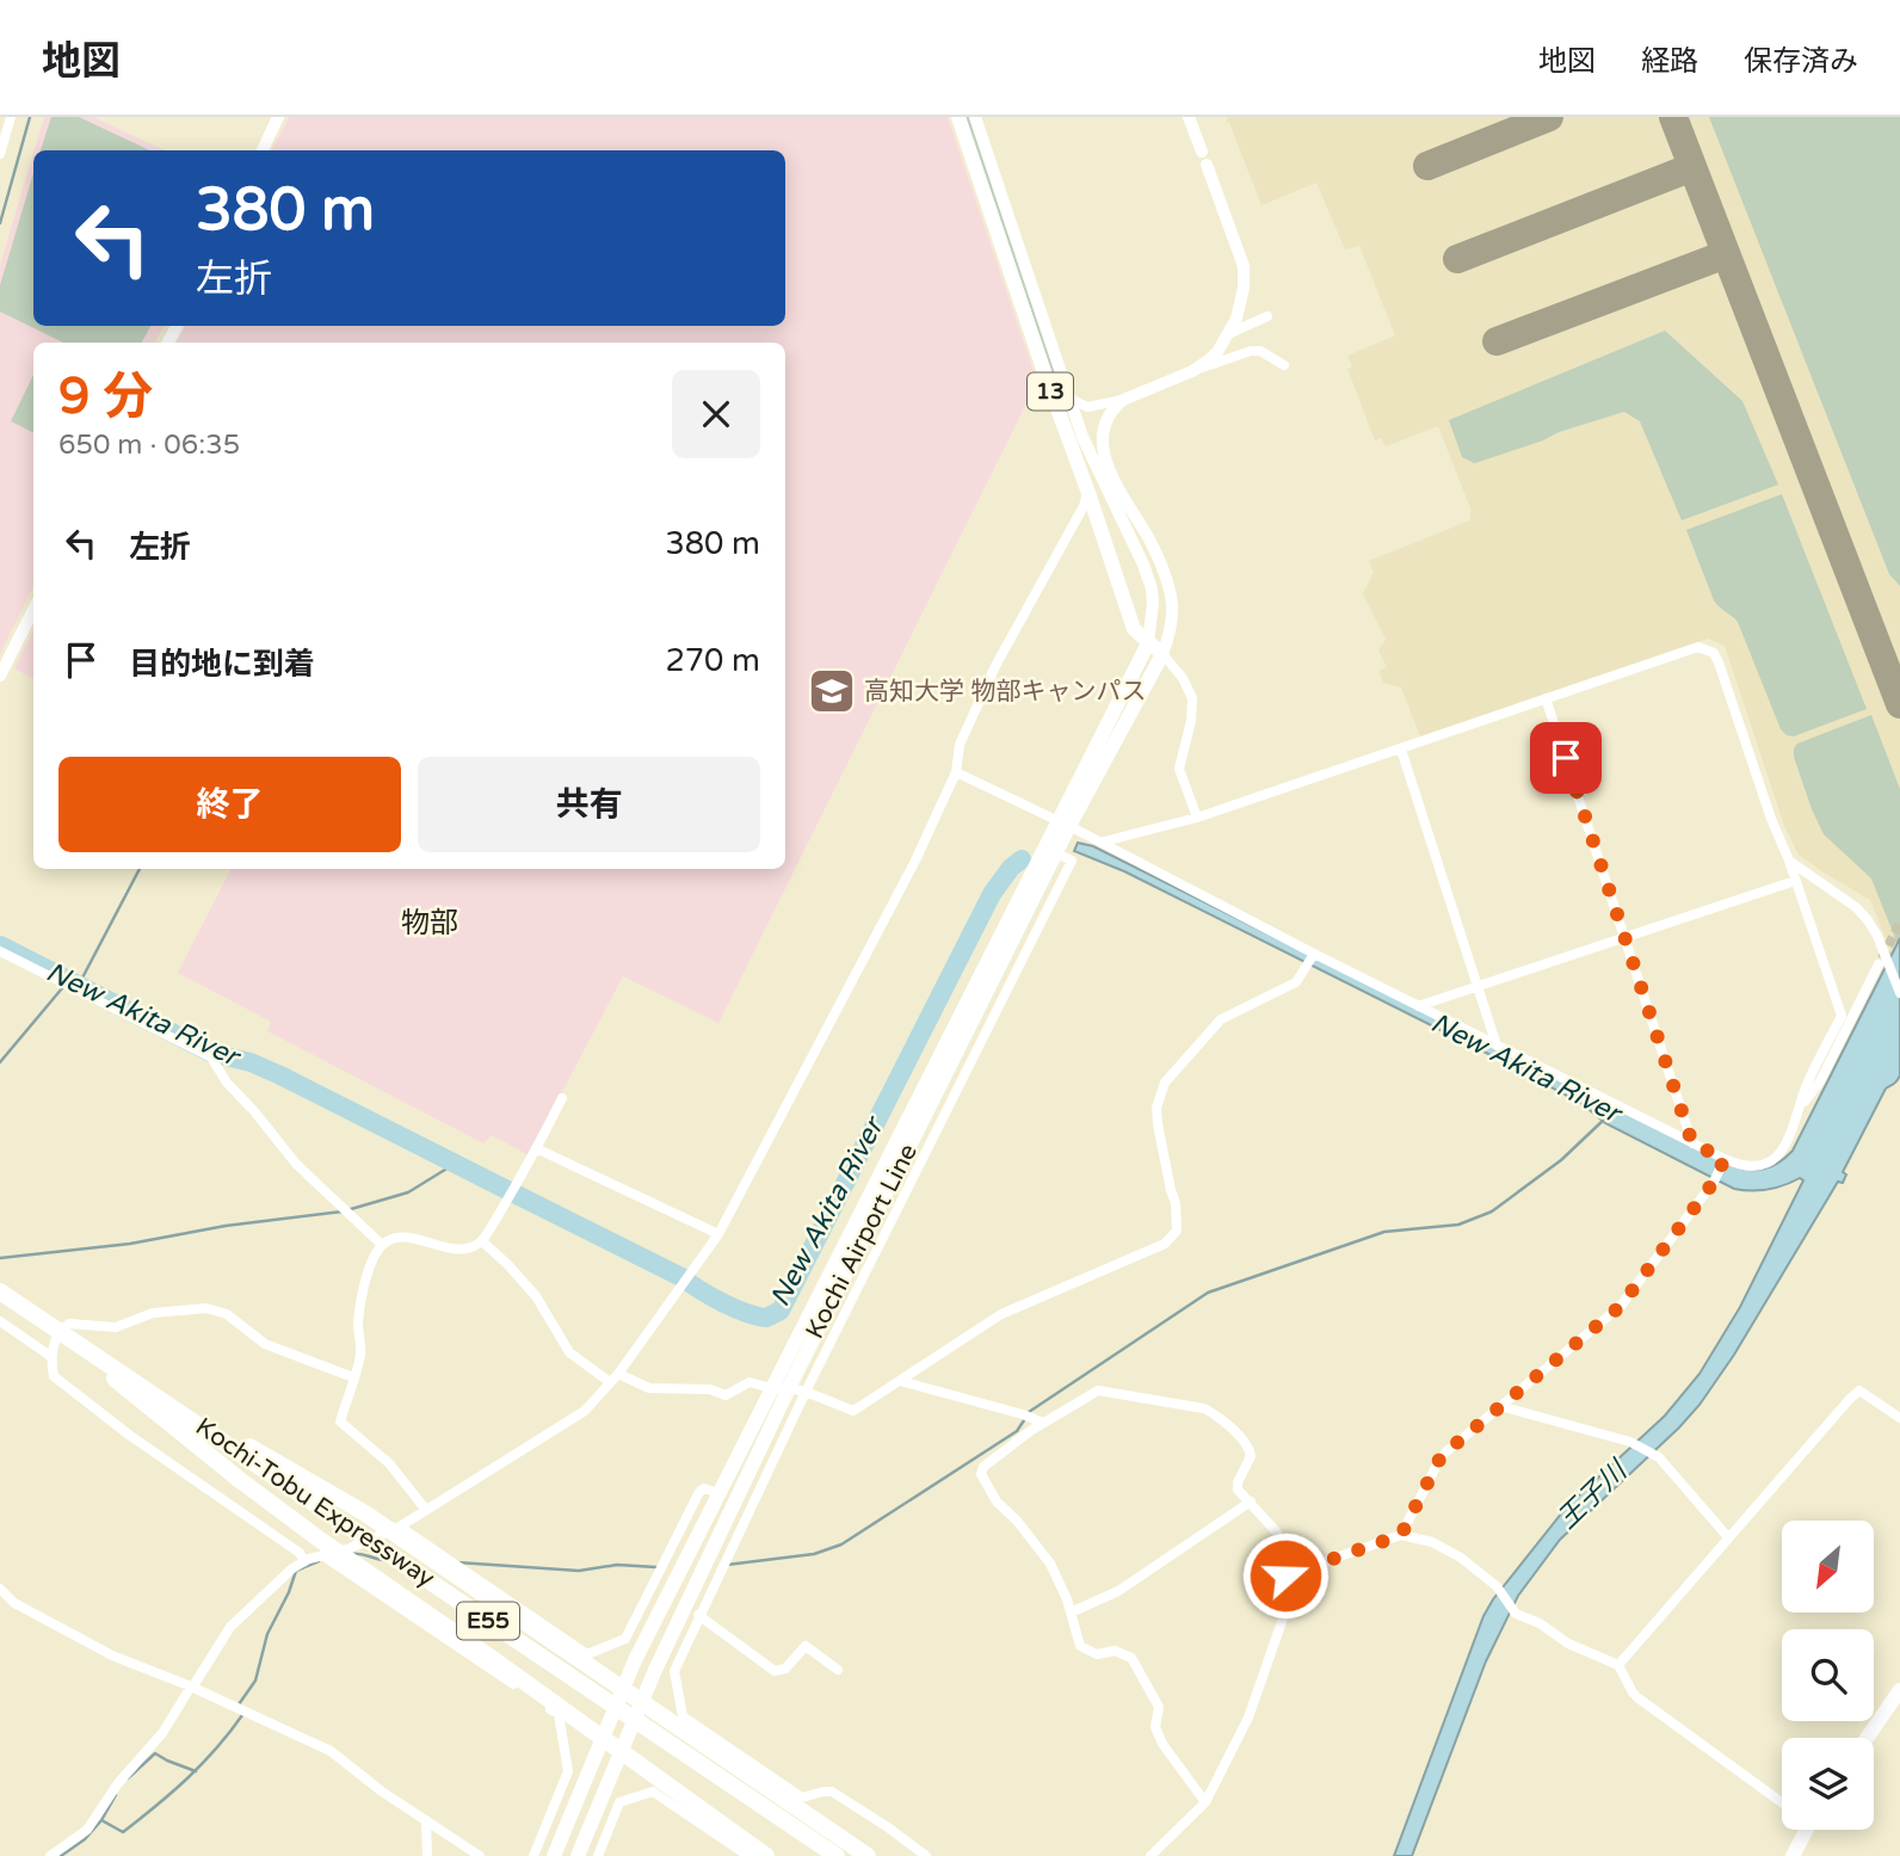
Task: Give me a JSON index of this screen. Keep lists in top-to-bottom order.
{
  "streets": {
    "highway": ["Kochi-Tobu Expressway", "E55"],
    "main road": ["13", "Kochi Airport Line"]
  },
  "crossings": [
    ["13", "Kochi Airport Line"]
  ],
  "districts": ["物部"],
  "water": ["New Akita River", "王子川"],
  "places": {
    "school or university": ["高知大学 物部キャンパス"]
  },
  "north": "bottom left",
  "page": {
    "header": "地図",
    "nav": ["地図", "経路", "保存済み"],
    "turn": ["380 m", "左折"],
    "heading": ["9 分", "650 m · 06:35"],
    "list": [
      {
        "name": "左折",
        "value": "380 m"
      },
      {
        "name": "目的地に到着",
        "value": "270 m"
      }
    ],
    "buttons": ["終了", "共有"]
  }
}
